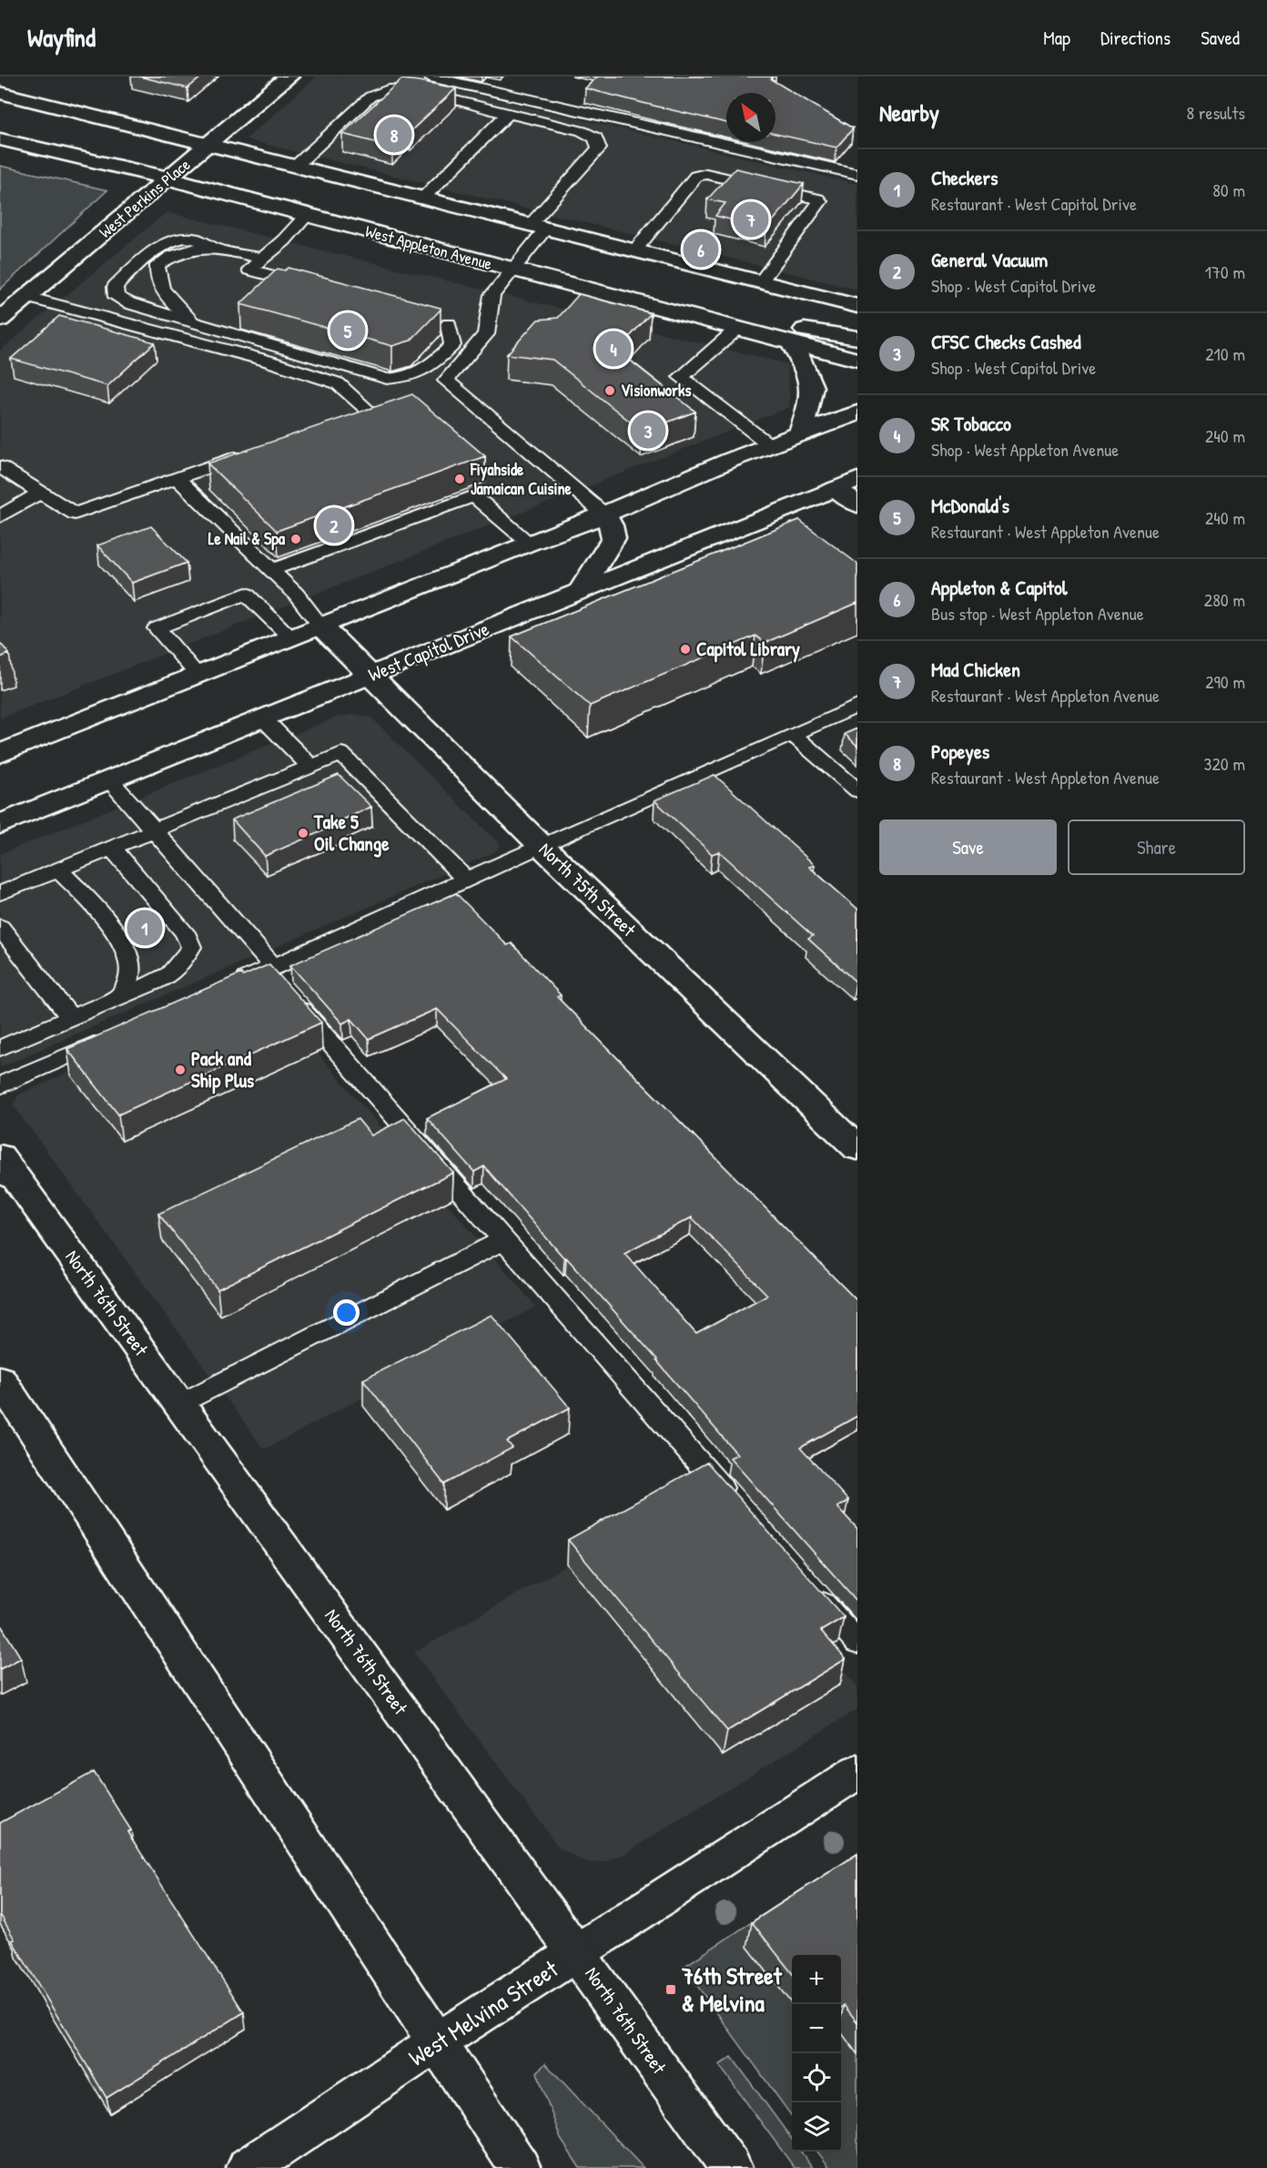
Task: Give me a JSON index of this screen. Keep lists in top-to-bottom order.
{
  "streets": {
    "main road": [
      "West Perkins Place",
      "West Appleton Avenue",
      "West Capitol Drive",
      "North 75th Street",
      "North 76th Street",
      "West Melvina Street"
    ]
  },
  "crossings": [
    ["West Perkins Place", "West Appleton Avenue"],
    ["West Capitol Drive", "North 75th Street"],
    ["North 76th Street", "West Melvina Street"]
  ],
  "places": {
    "other": [
      "Visionworks",
      "Fiyahside Jamaican Cuisine",
      "Le Nail & Spa",
      "Capitol Library",
      "Take 5 Oil Change",
      "Pack and Ship Plus"
    ],
    "transit": ["76th Street & Melvina"]
  },
  "north": "top left",
  "page": {
    "header": "Wayfind",
    "nav": ["Map", "Directions", "Saved"],
    "heading": ["Nearby", "8 results"],
    "pins": [
      "8",
      "7",
      "6",
      "5",
      "4",
      "3",
      "2",
      "1"
    ],
    "list": [
      {
        "mark": "1",
        "name": "Checkers",
        "note": "Restaurant · West Capitol Drive",
        "value": "80 m"
      },
      {
        "mark": "2",
        "name": "General Vacuum",
        "note": "Shop · West Capitol Drive",
        "value": "170 m"
      },
      {
        "mark": "3",
        "name": "CFSC Checks Cashed",
        "note": "Shop · West Capitol Drive",
        "value": "210 m"
      },
      {
        "mark": "4",
        "name": "SR Tobacco",
        "note": "Shop · West Appleton Avenue",
        "value": "240 m"
      },
      {
        "mark": "5",
        "name": "McDonald's",
        "note": "Restaurant · West Appleton Avenue",
        "value": "240 m"
      },
      {
        "mark": "6",
        "name": "Appleton & Capitol",
        "note": "Bus stop · West Appleton Avenue",
        "value": "280 m"
      },
      {
        "mark": "7",
        "name": "Mad Chicken",
        "note": "Restaurant · West Appleton Avenue",
        "value": "290 m"
      },
      {
        "mark": "8",
        "name": "Popeyes",
        "note": "Restaurant · West Appleton Avenue",
        "value": "320 m"
      }
    ],
    "buttons": ["Save", "Share"],
    "map_buttons": ["+", "−"]
  }
}
